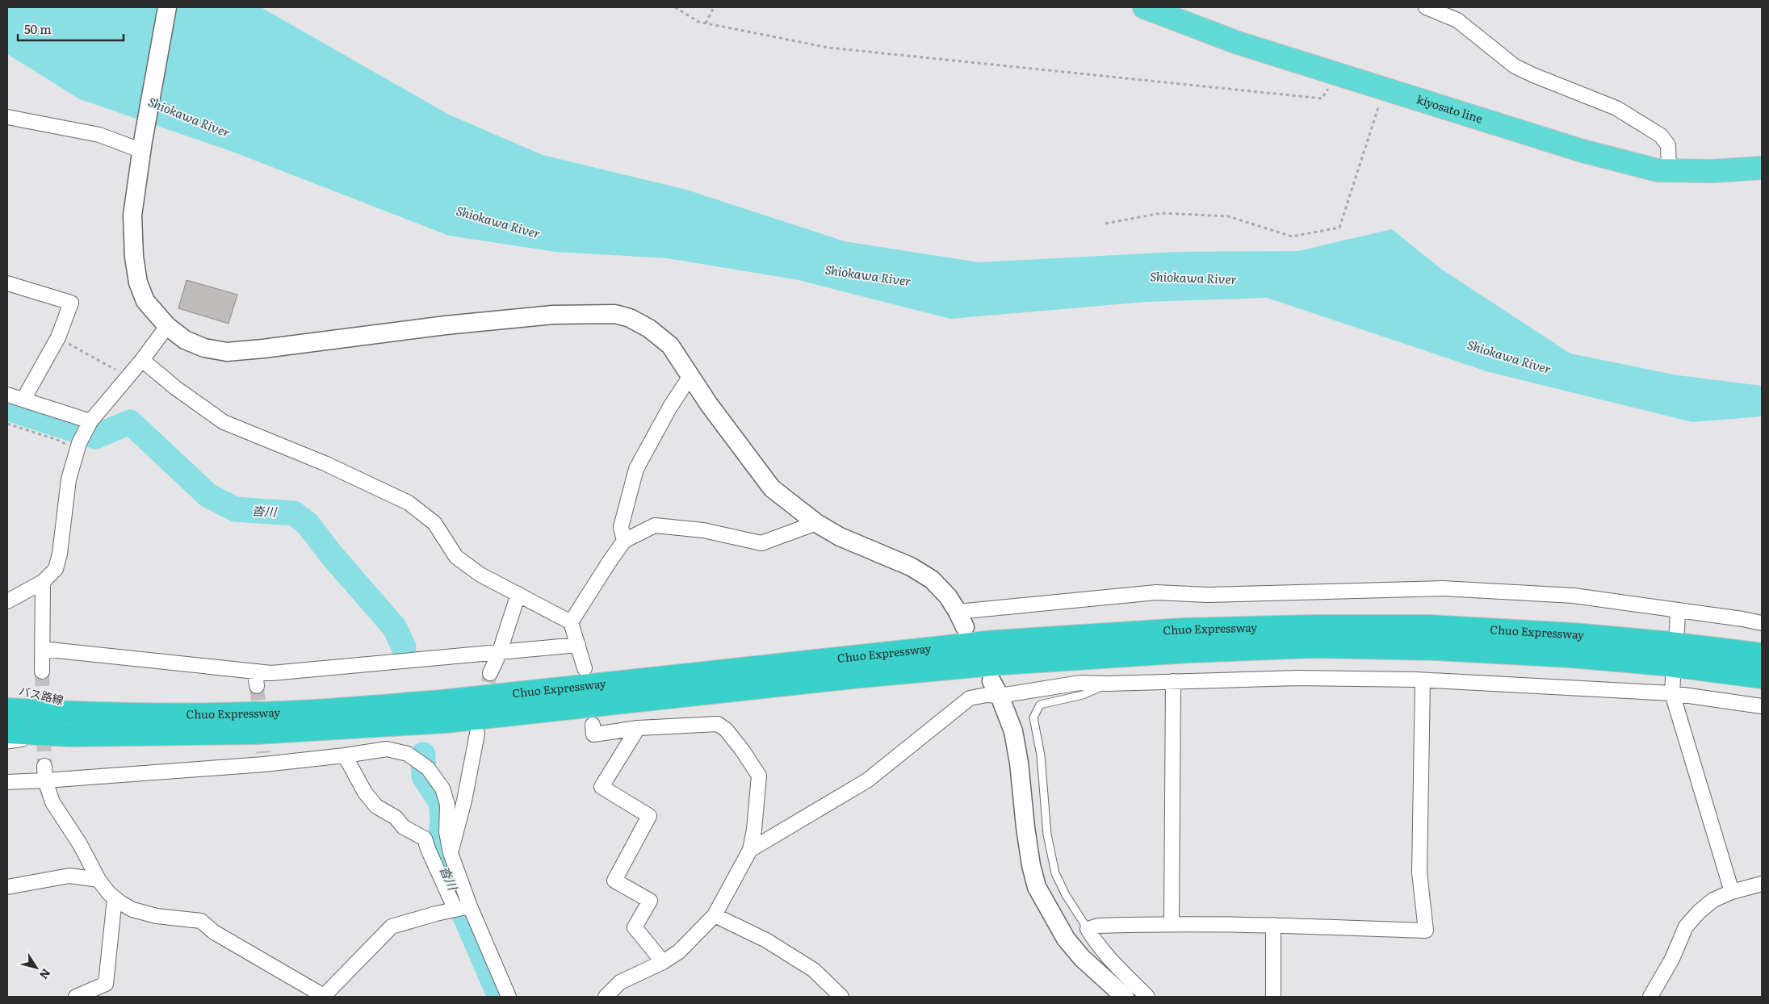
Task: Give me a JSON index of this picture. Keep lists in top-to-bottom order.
{
  "streets": {
    "highway": ["kiyosato line", "Chuo Expressway"]
  },
  "water": ["Shiokawa River", "沓川"],
  "scale_bar": "50 m",
  "north": "bottom right"
}
